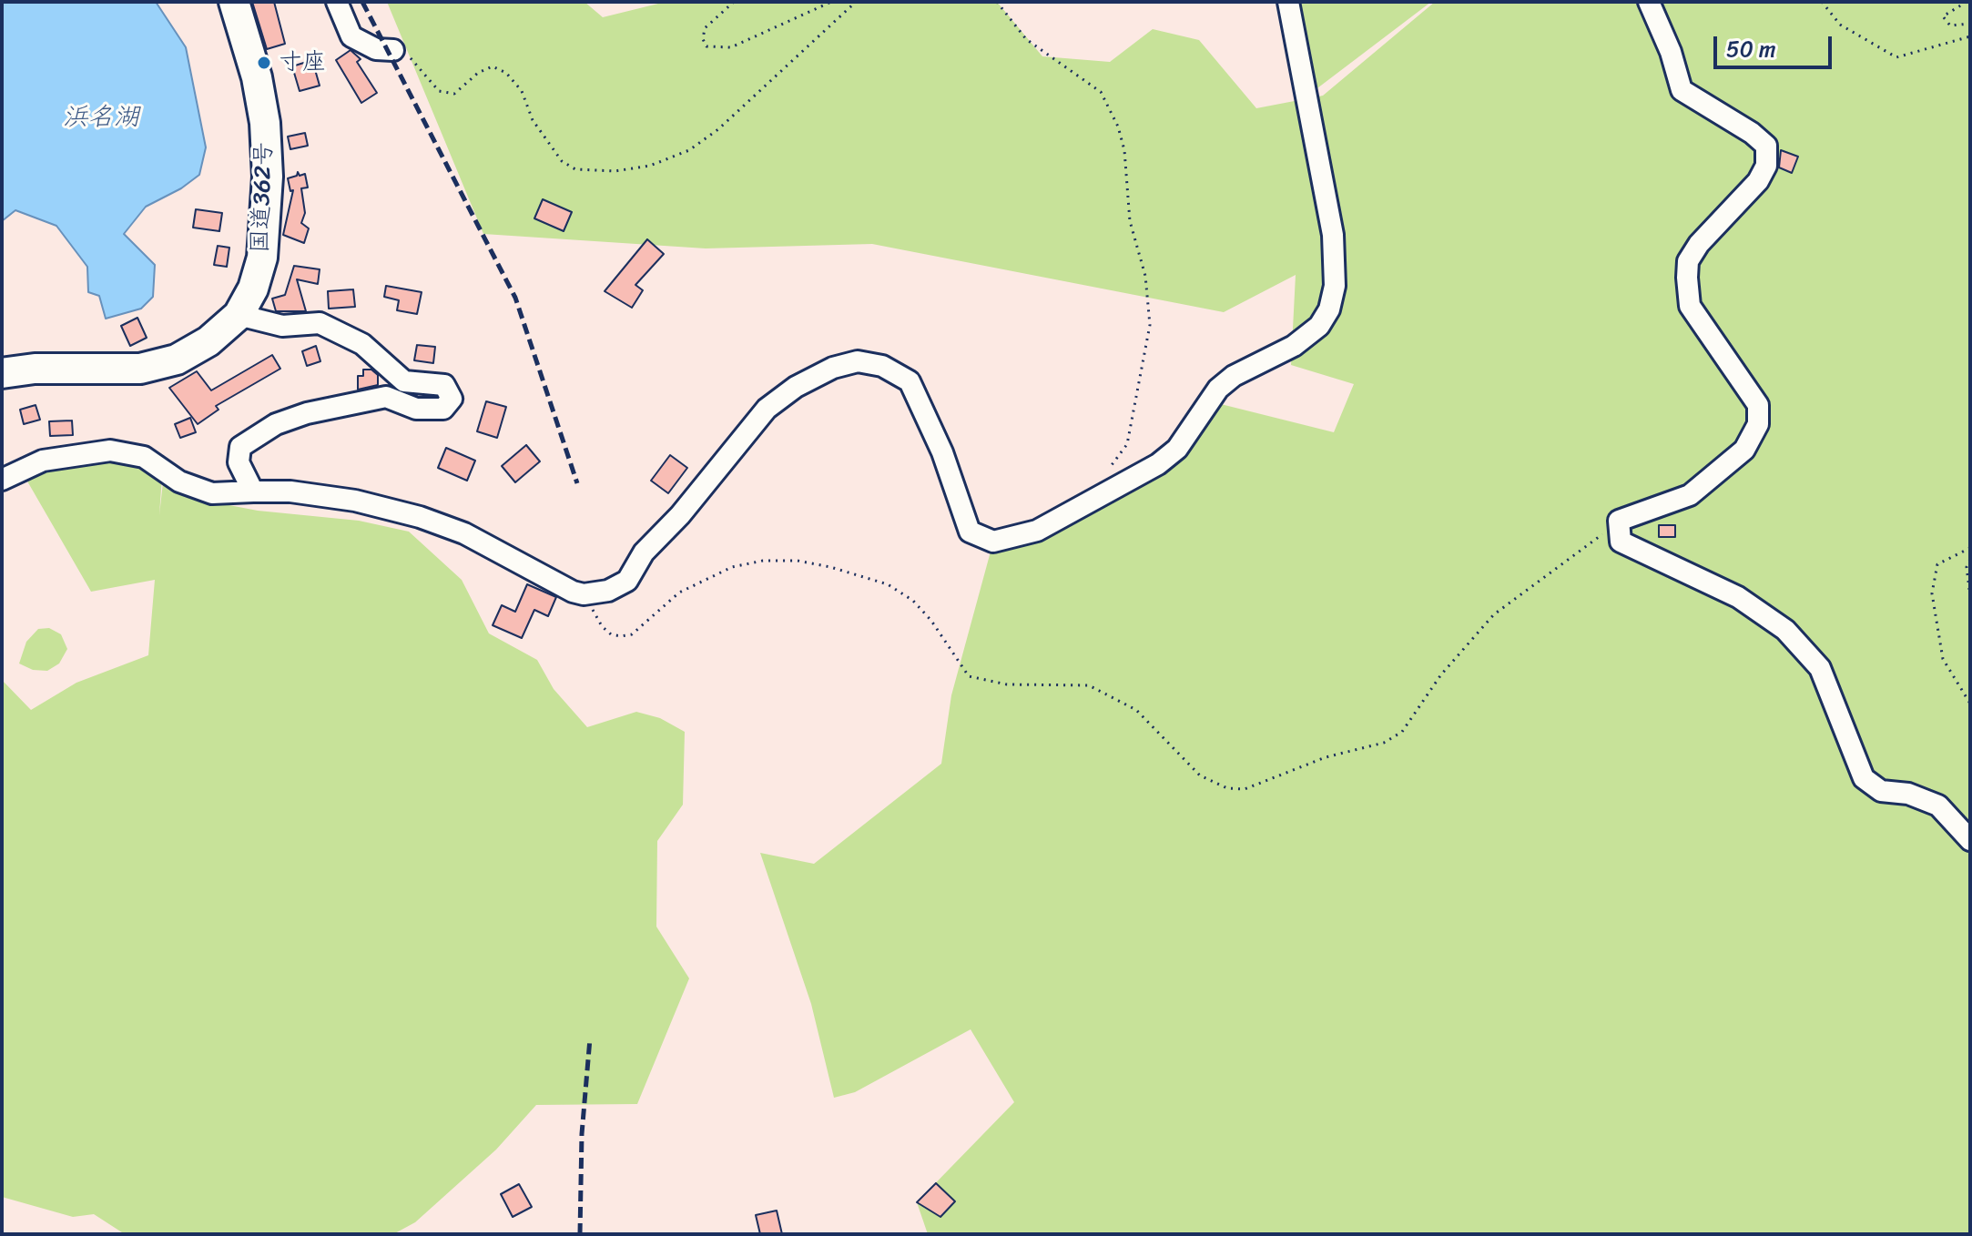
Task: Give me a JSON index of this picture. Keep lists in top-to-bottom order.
{
  "streets": {
    "highway": ["国道362号"]
  },
  "water": ["浜名湖"],
  "places": ["寸座"],
  "scale_bar": "50 m"
}
